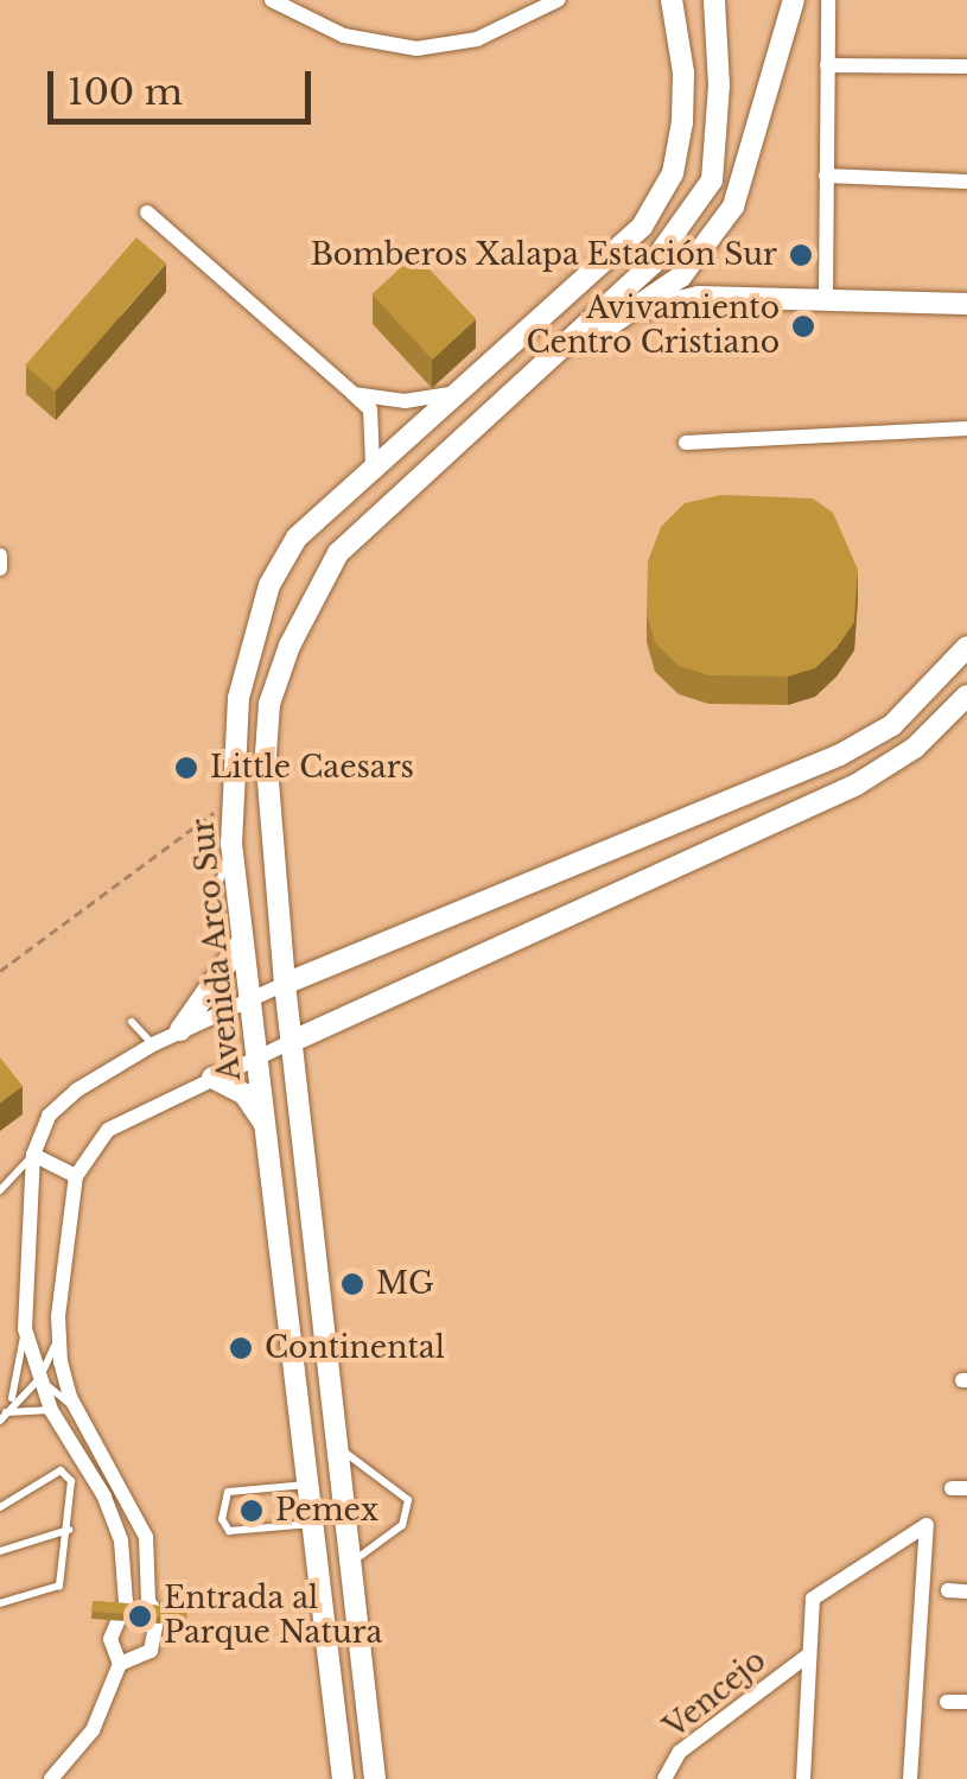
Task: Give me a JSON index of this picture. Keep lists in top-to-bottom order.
{
  "streets": {
    "main road": ["Avenida Arco Sur"],
    "street": ["Vencejo"]
  },
  "places": [
    "Bomberos Xalapa Estación Sur",
    "Avivamiento Centro Cristiano",
    "Little Caesars",
    "MG",
    "Continental",
    "Pemex",
    "Entrada al Parque Natura"
  ],
  "scale_bar": "100 m"
}
